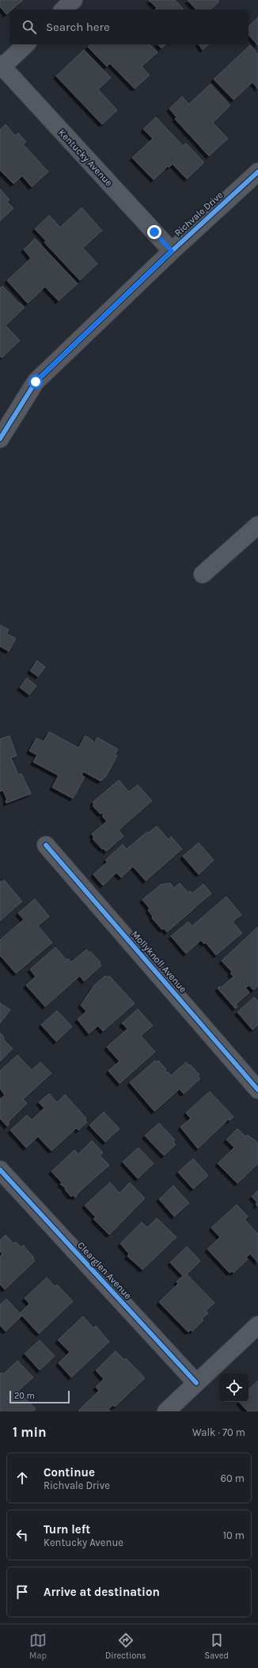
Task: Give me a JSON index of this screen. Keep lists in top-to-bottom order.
{
  "streets": {
    "street": [
      "Kentucky Avenue",
      "Richvale Drive",
      "Mollyknoll Avenue",
      "Clearglen Avenue"
    ]
  },
  "crossings": [
    ["Kentucky Avenue", "Richvale Drive"]
  ],
  "scale_bar": "20 m",
  "page": {
    "search": "Search here",
    "scale": "20 m",
    "heading": ["1 min", "Walk · 70 m"],
    "list": [
      ["Continue", "Richvale Drive", "60 m"],
      ["Turn left", "Kentucky Avenue", "10 m"],
      "Arrive at destination"
    ],
    "nav": ["Map", "Directions", "Saved"]
  }
}
